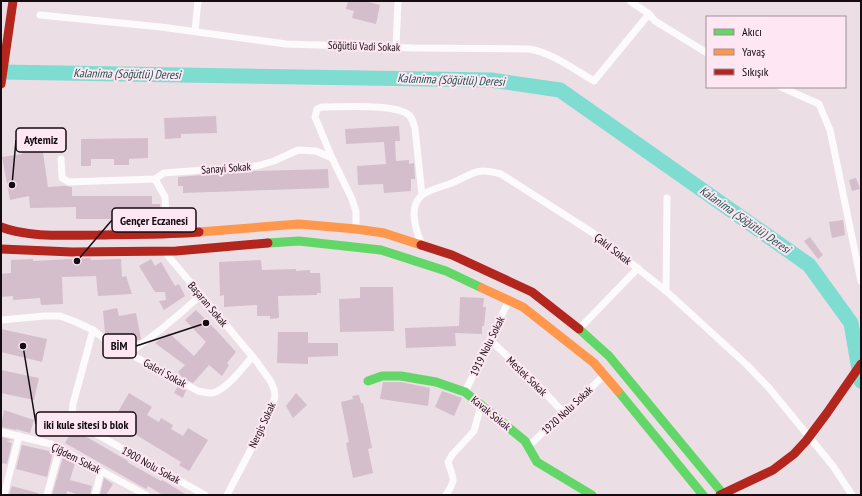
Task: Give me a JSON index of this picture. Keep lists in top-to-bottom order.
{
  "streets": {
    "main road": ["Kavak Sokak"],
    "street": [
      "Söğütlü Vadi Sokak",
      "Sanayi Sokak",
      "Çakıl Sokak",
      "Başaran Sokak",
      "1919 Nolu Sokak",
      "Galeri Sokak",
      "Meslek Sokak",
      "1920 Nolu Sokak",
      "Nergis Sokak",
      "Çiğdem Sokak",
      "1900 Nolu Sokak"
    ]
  },
  "crossings": [
    ["Başaran Sokak", "Galeri Sokak"],
    ["Başaran Sokak", "Nergis Sokak"],
    ["1919 Nolu Sokak", "Meslek Sokak"],
    ["1919 Nolu Sokak", "Kavak Sokak"],
    ["Galeri Sokak", "Nergis Sokak"],
    ["Galeri Sokak", "1900 Nolu Sokak"],
    ["Meslek Sokak", "1920 Nolu Sokak"],
    ["1920 Nolu Sokak", "Kavak Sokak"]
  ],
  "water": ["Kalanima (Söğütlü) Deresi"],
  "places": [
    "Aytemiz",
    "Gençer Eczanesi",
    "BİM",
    "iki kule sitesi b blok"
  ],
  "legend": ["Akıcı", "Yavaş", "Sıkışık"]
}
